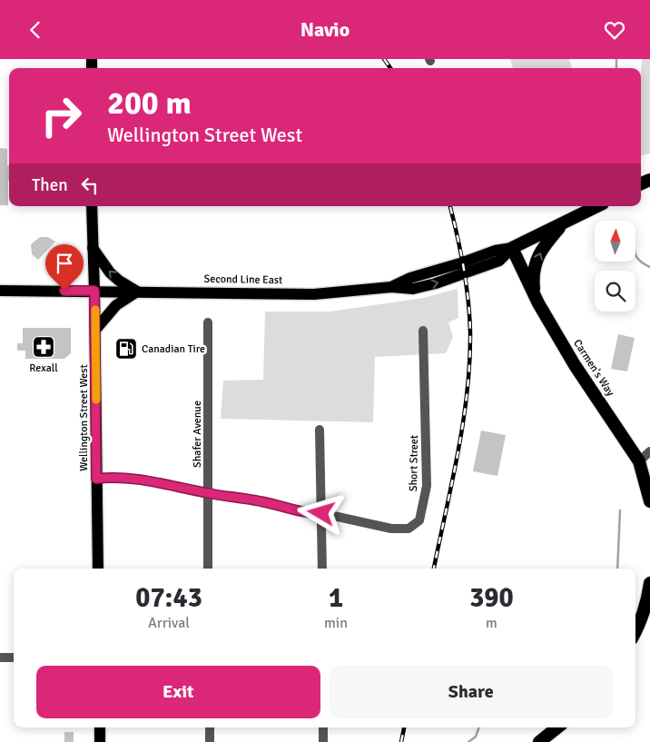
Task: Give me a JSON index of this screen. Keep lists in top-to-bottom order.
{
  "streets": {
    "highway": ["Second Line East", "Carmen's Way"],
    "main road": ["Wellington Street West"],
    "street": ["Shafer Avenue", "Short Street"]
  },
  "crossings": [
    ["Second Line East", "Carmen's Way"],
    ["Second Line East", "Wellington Street West"],
    ["Wellington Street West", "Short Street"],
    ["Shafer Avenue", "Short Street"]
  ],
  "places": {
    "pharmacy": ["Rexall"],
    "fuel station": ["Canadian Tire"]
  },
  "north": "top",
  "page": {
    "header": "Navio",
    "turn": ["200 m", "Wellington Street West"],
    "then": "Then",
    "eta": [
      "07:43",
      "Arrival",
      "1",
      "min",
      "390",
      "m"
    ],
    "buttons": ["Exit", "Share"]
  }
}
